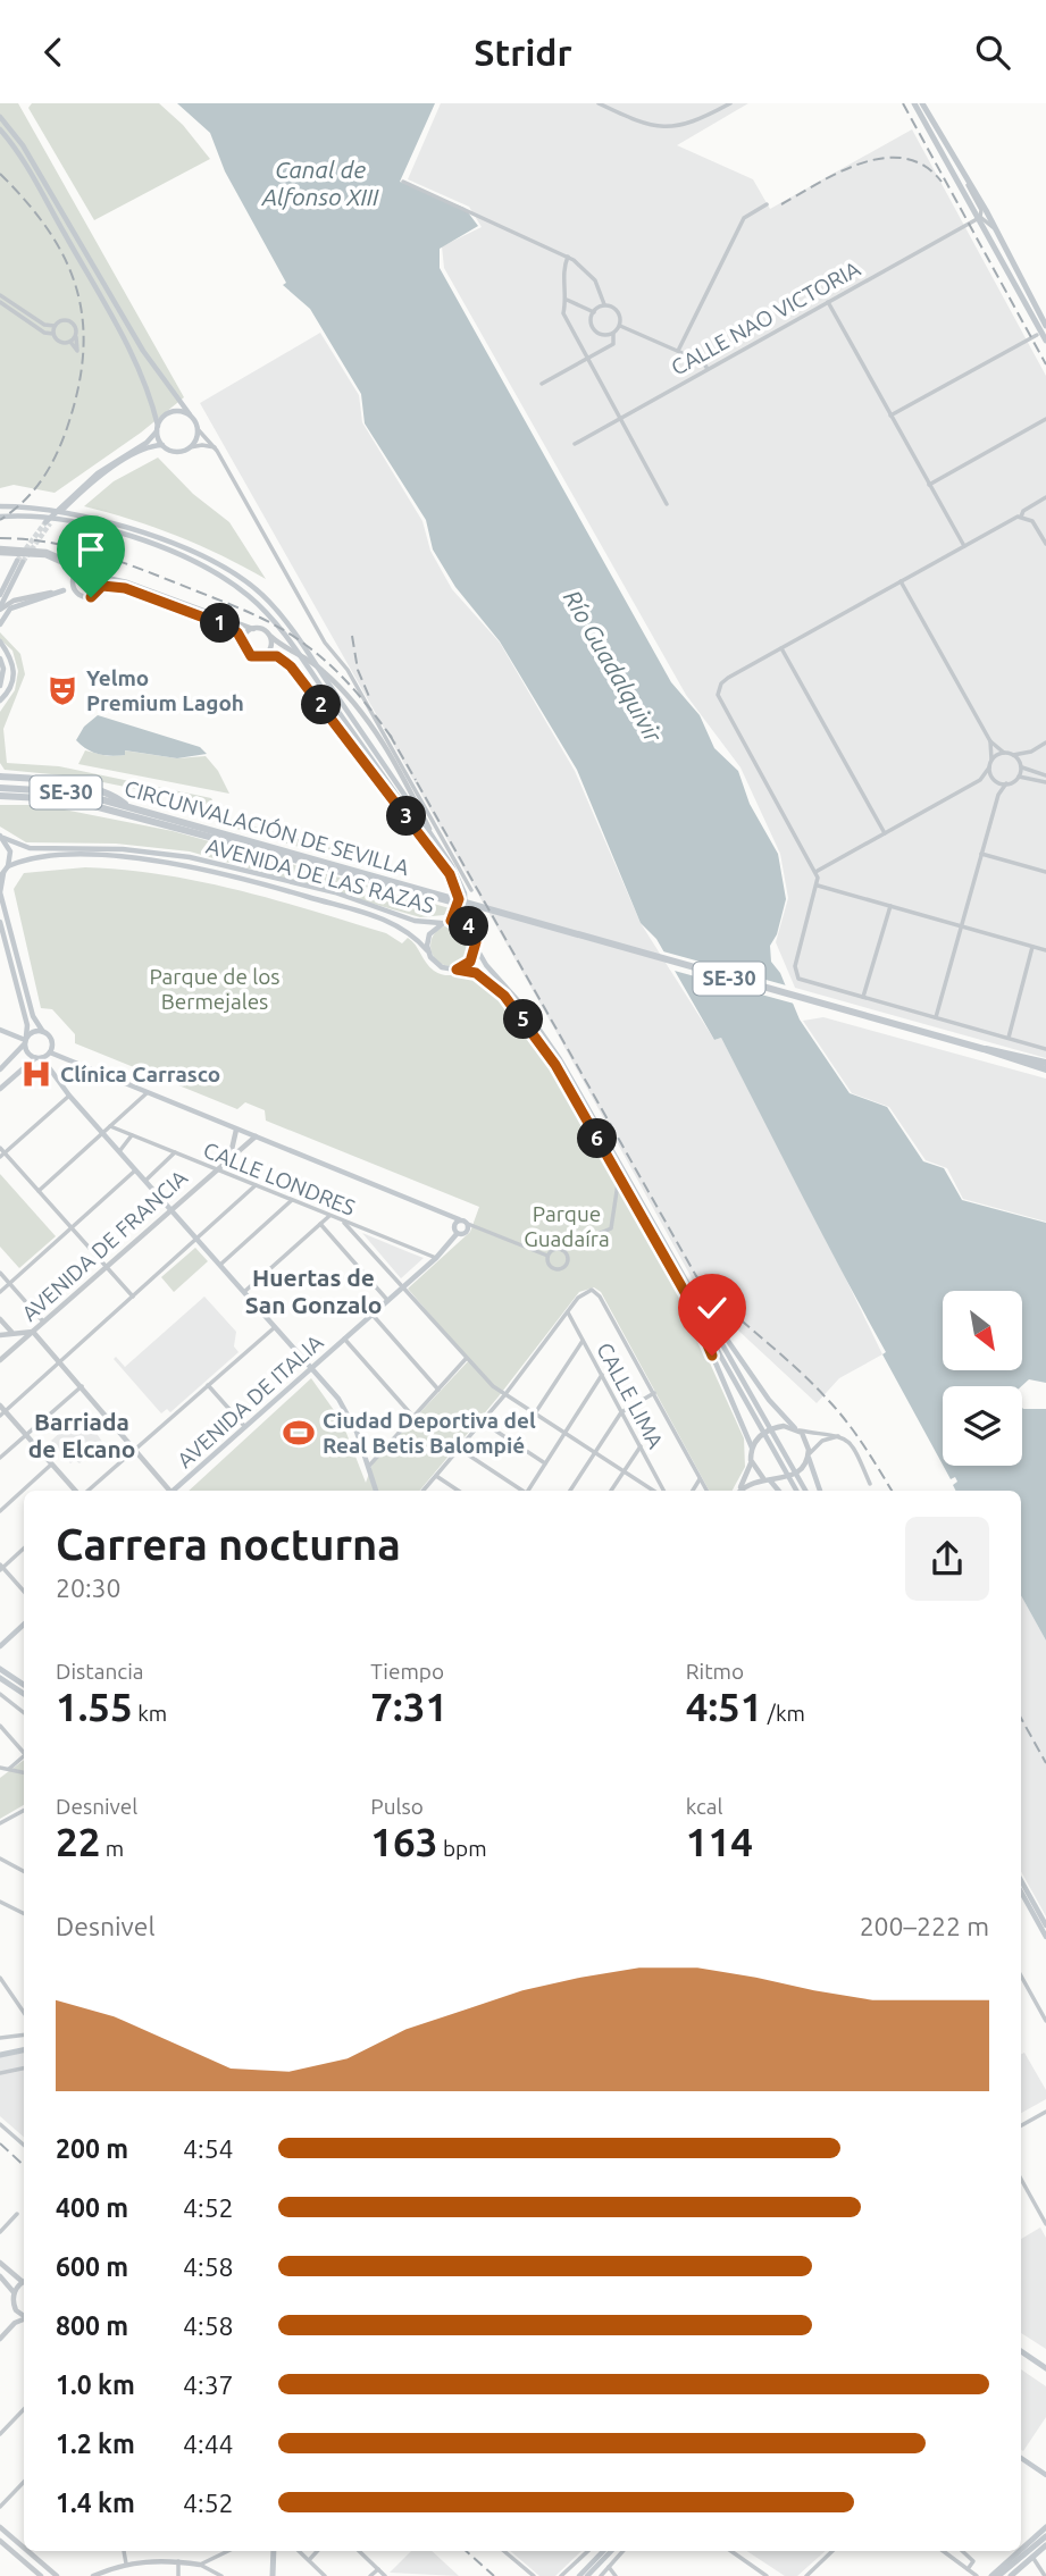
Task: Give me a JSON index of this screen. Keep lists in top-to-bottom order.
{
  "streets": {
    "highway": ["SE-30", "CIRCUNVALACIÓN DE SEVILLA"],
    "main road": ["AVENIDA DE LAS RAZAS", "AVENIDA DE ITALIA"],
    "street": [
      "CALLE NAO VICTORIA",
      "CALLE LONDRES",
      "AVENIDA DE FRANCIA",
      "CALLE LIMA"
    ]
  },
  "crossings": [
    ["CALLE LONDRES", "AVENIDA DE FRANCIA"],
    ["CALLE LONDRES", "AVENIDA DE ITALIA"]
  ],
  "districts": ["Huertas de San Gonzalo", "Barriada de Elcano"],
  "water": ["Canal de Alfonso XIII", "Río Guadalquivir"],
  "parks": ["Parque de los Bermejales", "Parque Guadaíra"],
  "places": {
    "theatre": ["Yelmo Premium Lagoh"],
    "hospital": ["Clínica Carrasco"],
    "sports": ["Ciudad Deportiva del Real Betis Balompié"]
  },
  "north": "bottom right",
  "page": {
    "header": "Stridr",
    "pins": [
      "1",
      "2",
      "3",
      "4",
      "5",
      "6"
    ],
    "heading": ["Carrera nocturna", "20:30"],
    "stats": [
      ["Distancia", "1.55 km"],
      ["Tiempo", "7:31"],
      ["Ritmo", "4:51 /km"],
      ["Desnivel", "22 m"],
      ["Pulso", "163 bpm"],
      ["kcal", "114"]
    ],
    "chart": ["Desnivel", "200–222 m"],
    "list": [
      {
        "name": "200 m",
        "note": "4:54"
      },
      {
        "name": "400 m",
        "note": "4:52"
      },
      {
        "name": "600 m",
        "note": "4:58"
      },
      {
        "name": "800 m",
        "note": "4:58"
      },
      {
        "name": "1.0 km",
        "note": "4:37"
      },
      {
        "name": "1.2 km",
        "note": "4:44"
      },
      {
        "name": "1.4 km",
        "note": "4:52"
      }
    ]
  }
}
